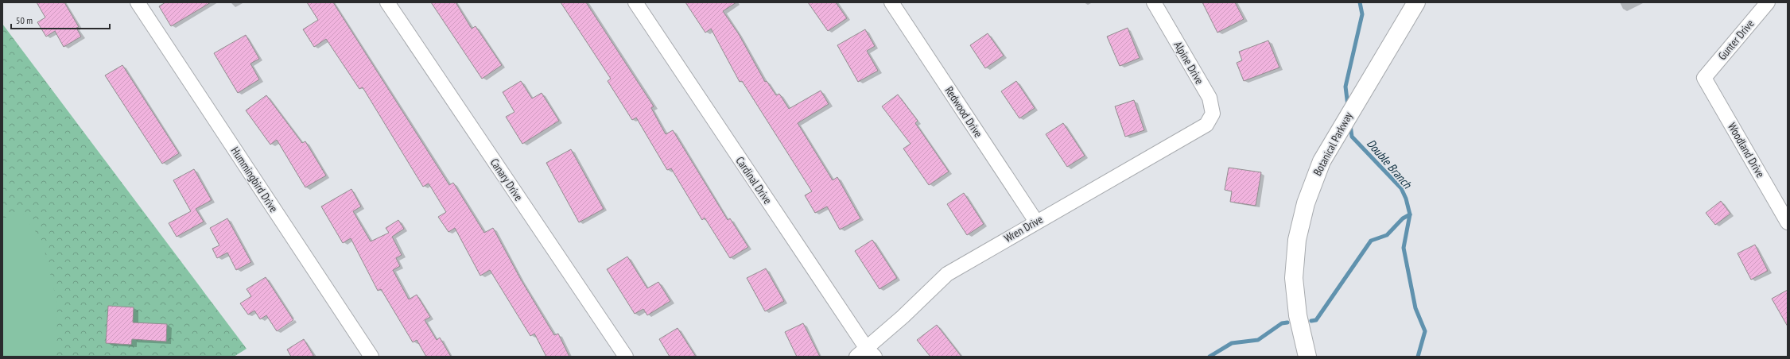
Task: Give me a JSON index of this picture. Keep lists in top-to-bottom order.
{
  "streets": {
    "street": [
      "Gunter Drive",
      "Alpine Drive",
      "Redwood Drive",
      "Botanical Parkway",
      "Woodland Drive",
      "Hummingbird Drive",
      "Canary Drive",
      "Cardinal Drive",
      "Wren Drive"
    ]
  },
  "crossings": [
    ["Gunter Drive", "Woodland Drive"],
    ["Alpine Drive", "Wren Drive"],
    ["Redwood Drive", "Wren Drive"],
    ["Cardinal Drive", "Wren Drive"]
  ],
  "water": ["Double Branch"],
  "scale_bar": "50 m"
}
